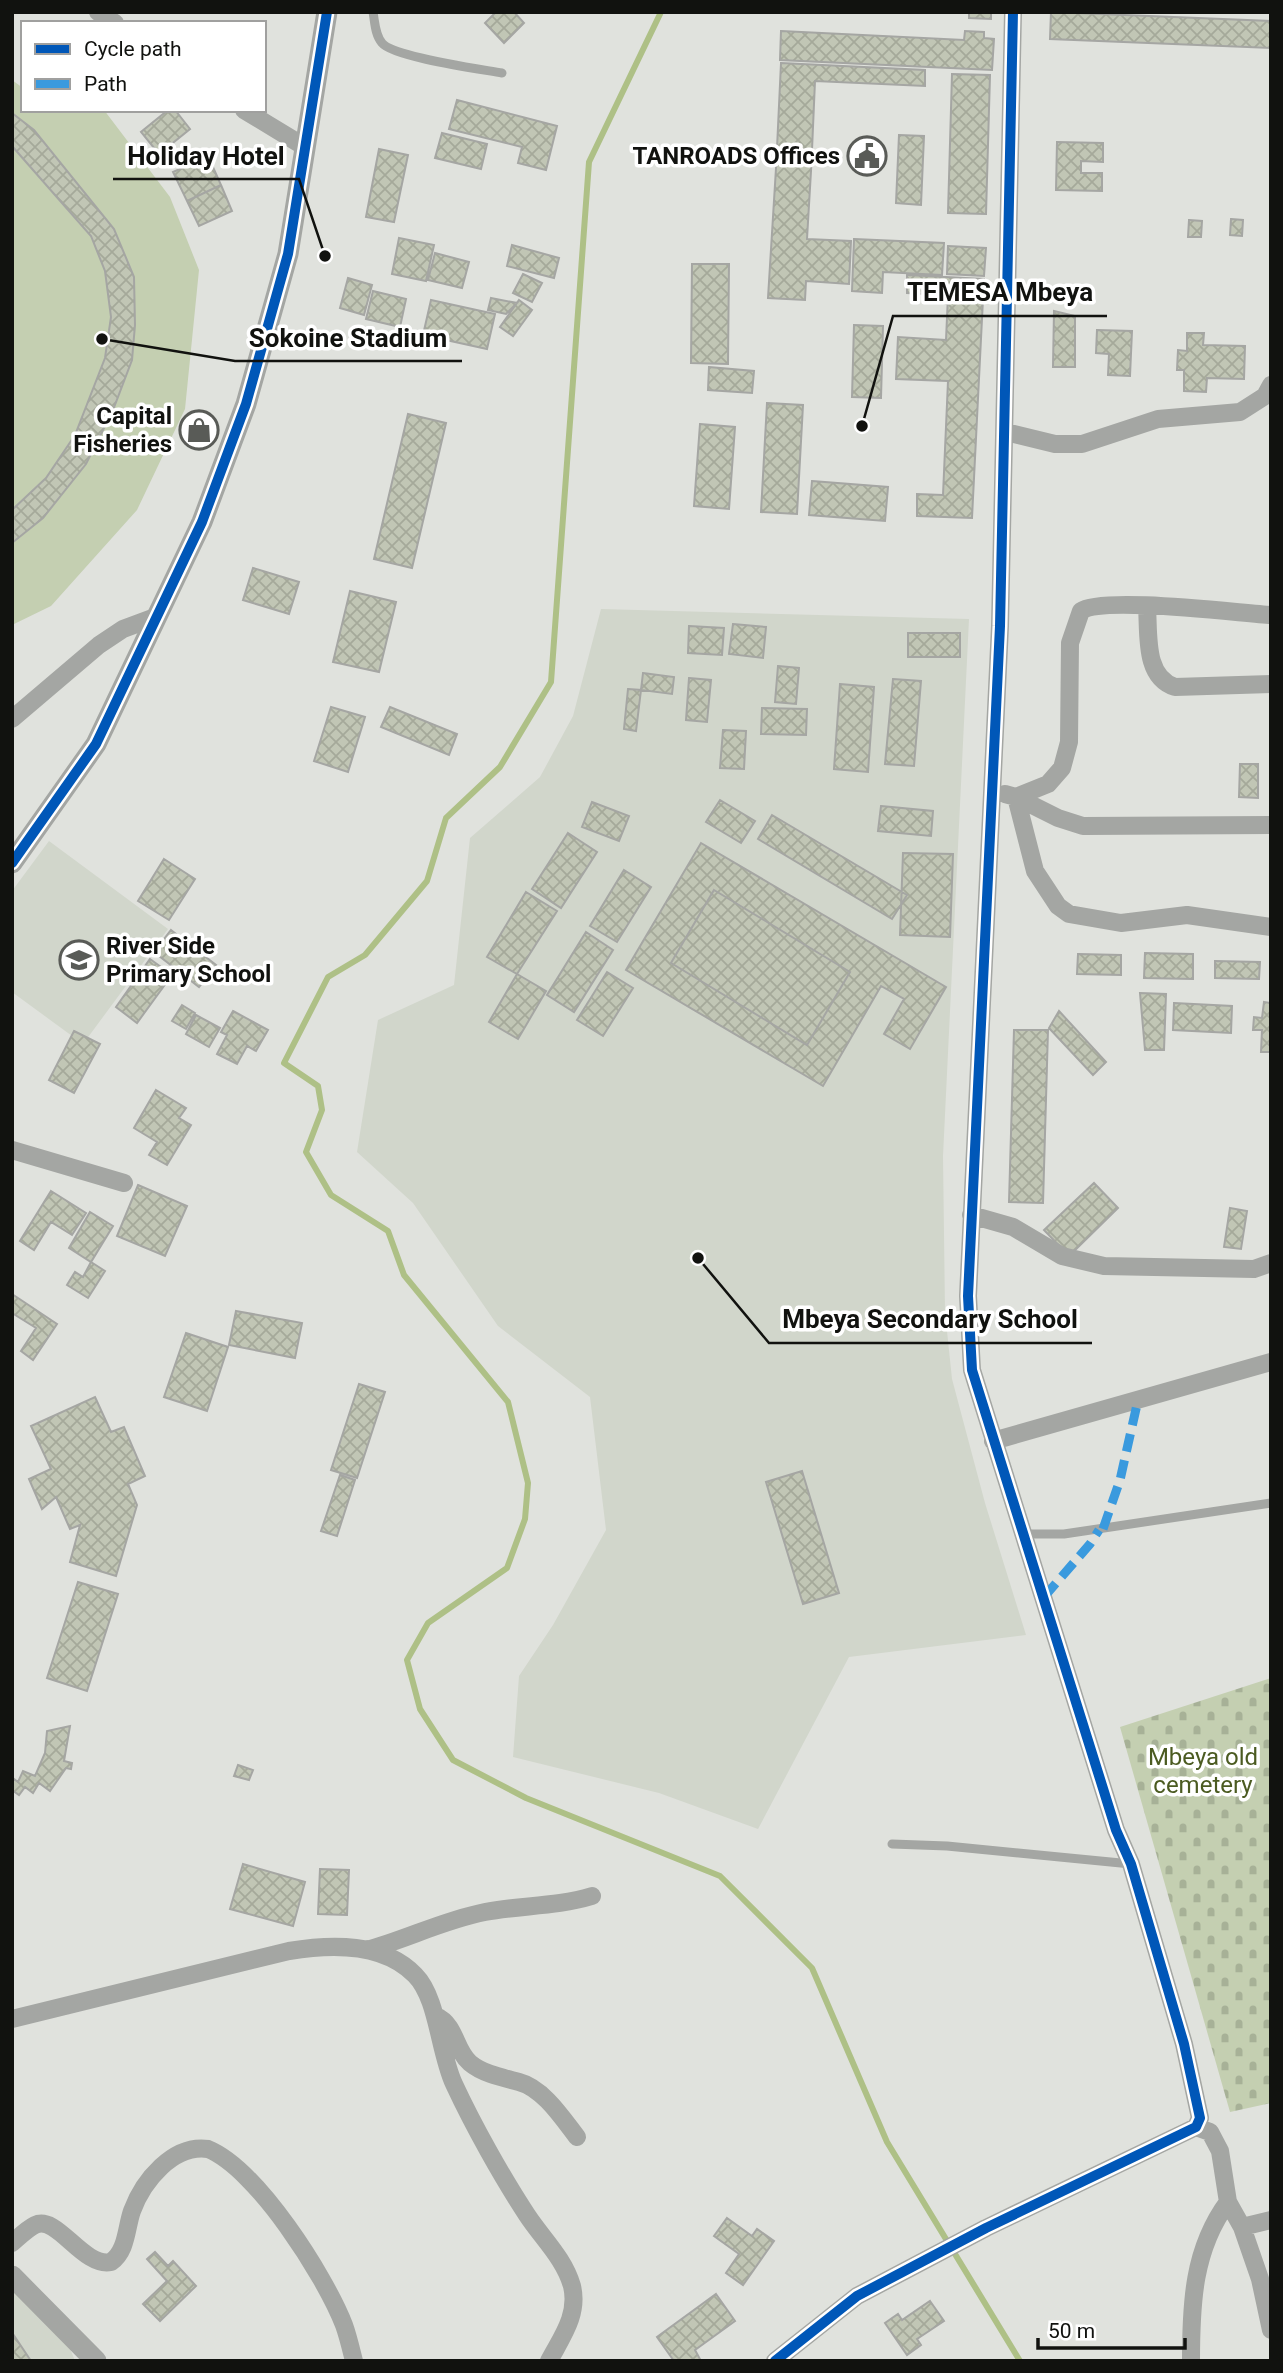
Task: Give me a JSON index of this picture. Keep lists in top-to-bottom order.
{
  "parks": ["Mbeya old cemetery"],
  "places": {
    "public building": ["TANROADS Offices"],
    "other": [
      "Holiday Hotel",
      "Sokoine Stadium",
      "TEMESA Mbeya",
      "Mbeya Secondary School"
    ],
    "shop": ["Capital Fisheries"],
    "school or university": ["River Side Primary School"]
  },
  "legend": ["Cycle path", "Path"],
  "scale_bar": "50 m"
}
